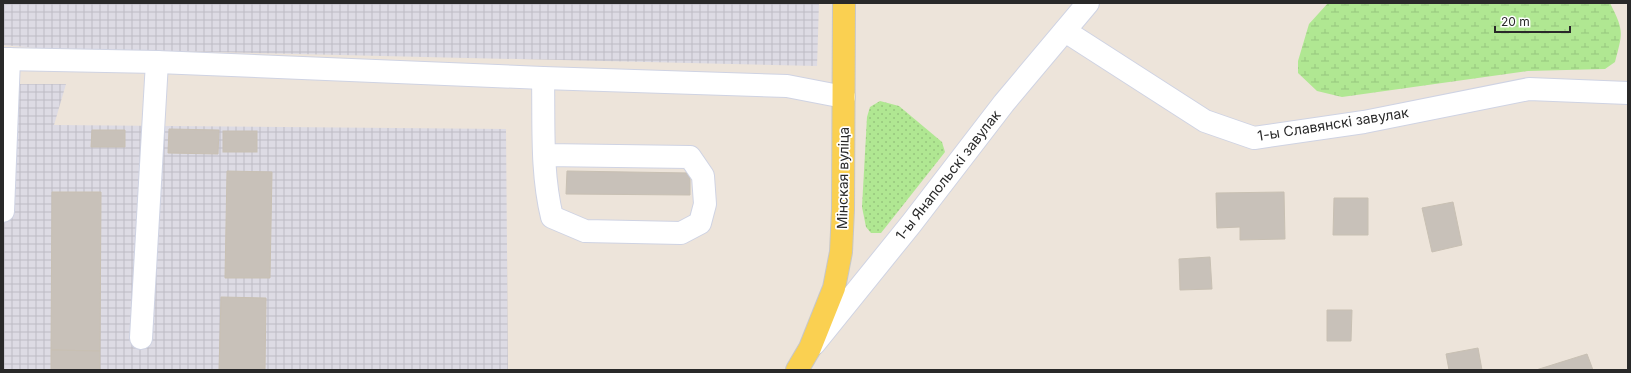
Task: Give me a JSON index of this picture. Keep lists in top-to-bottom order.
{
  "streets": {
    "main road": ["Мінская вуліца"],
    "street": ["1-ы Славянскі завулак", "1-ы Янапольскі завулак"]
  },
  "crossings": [
    ["1-ы Славянскі завулак", "1-ы Янапольскі завулак"],
    ["1-ы Янапольскі завулак", "Мінская вуліца"]
  ],
  "scale_bar": "20 m"
}
